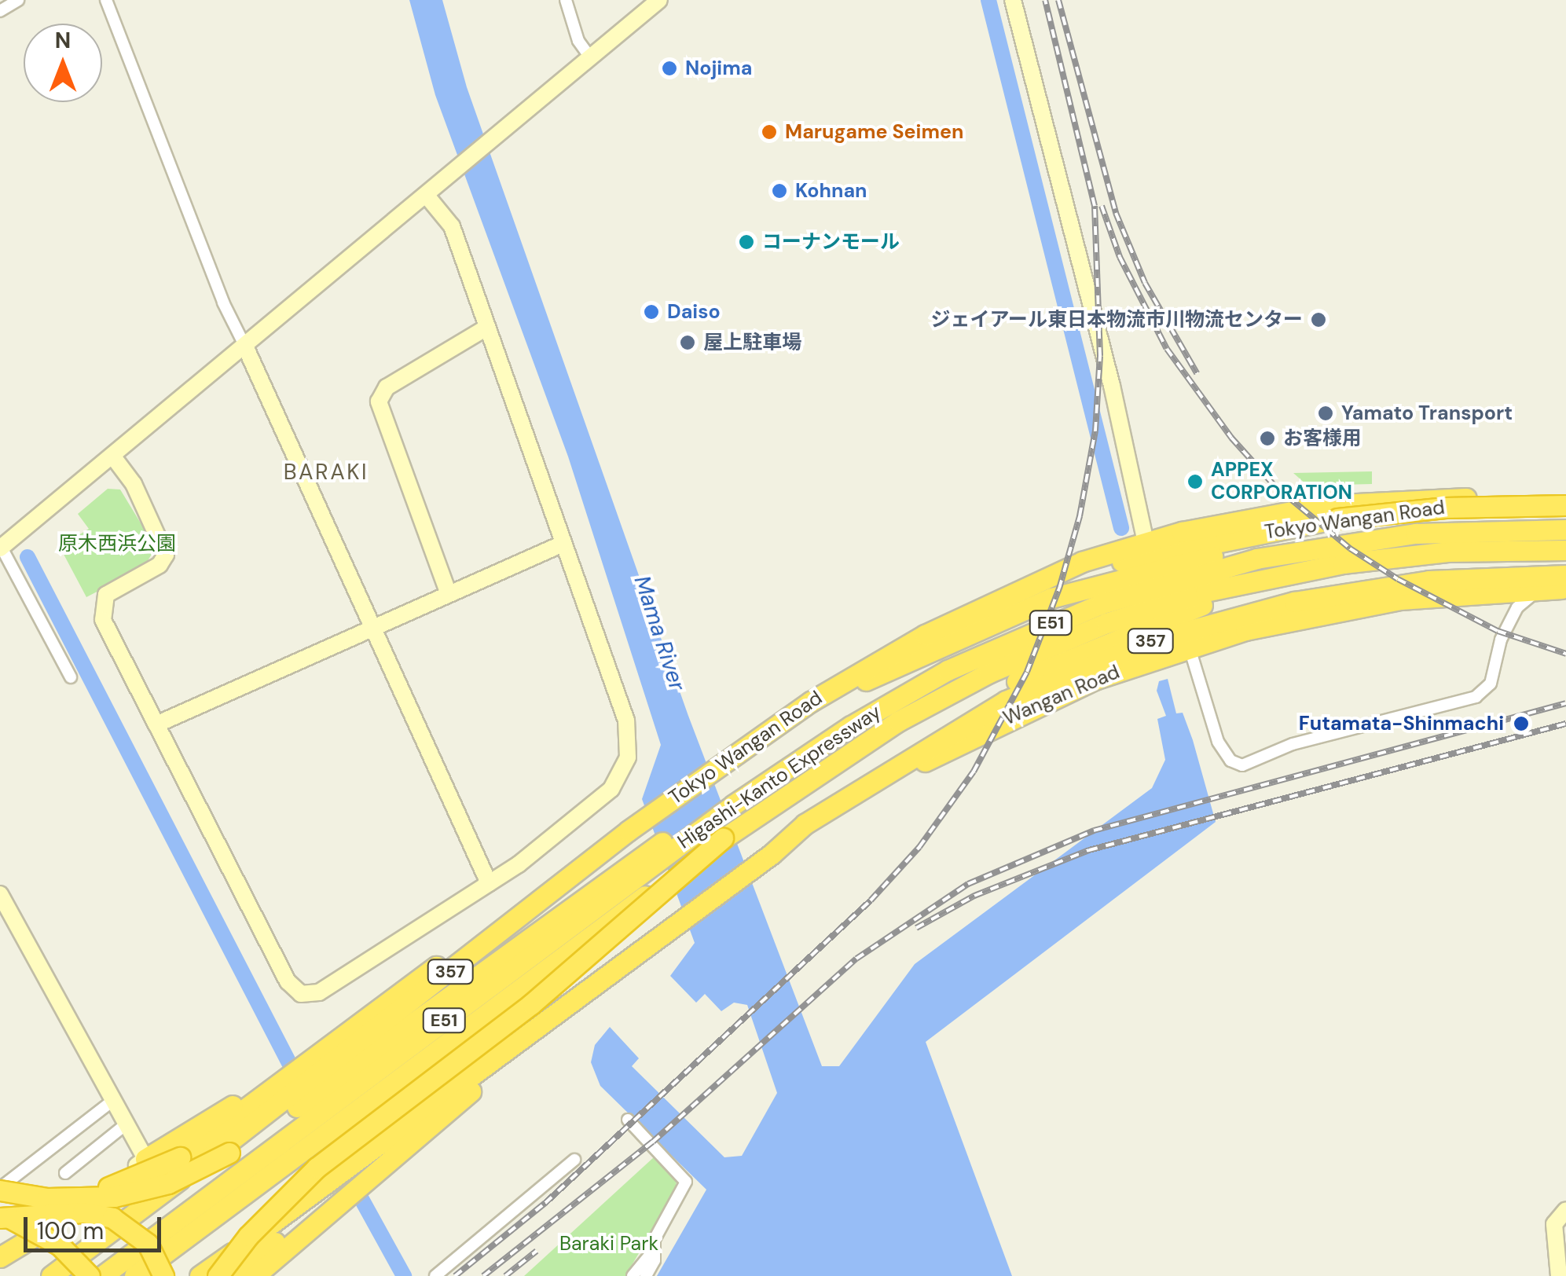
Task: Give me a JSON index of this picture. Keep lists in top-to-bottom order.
{
  "streets": {
    "highway": [
      "Tokyo Wangan Road",
      "E51",
      "357",
      "Wangan Road",
      "Higashi-Kanto Expressway"
    ]
  },
  "crossings": [
    ["Tokyo Wangan Road", "357"],
    ["357", "Wangan Road"]
  ],
  "districts": ["BARAKI"],
  "water": ["Mama River"],
  "parks": ["原木西浜公園", "Baraki Park"],
  "places": [
    "Nojima",
    "Marugame Seimen",
    "Kohnan",
    "コーナンモール",
    "Daiso",
    "ジェイアール東日本物流市川物流センター",
    "屋上駐車場",
    "Yamato Transport",
    "お客様用",
    "APPEX CORPORATION",
    "Futamata-Shinmachi"
  ],
  "scale_bar": "100 m",
  "north": "top"
}
